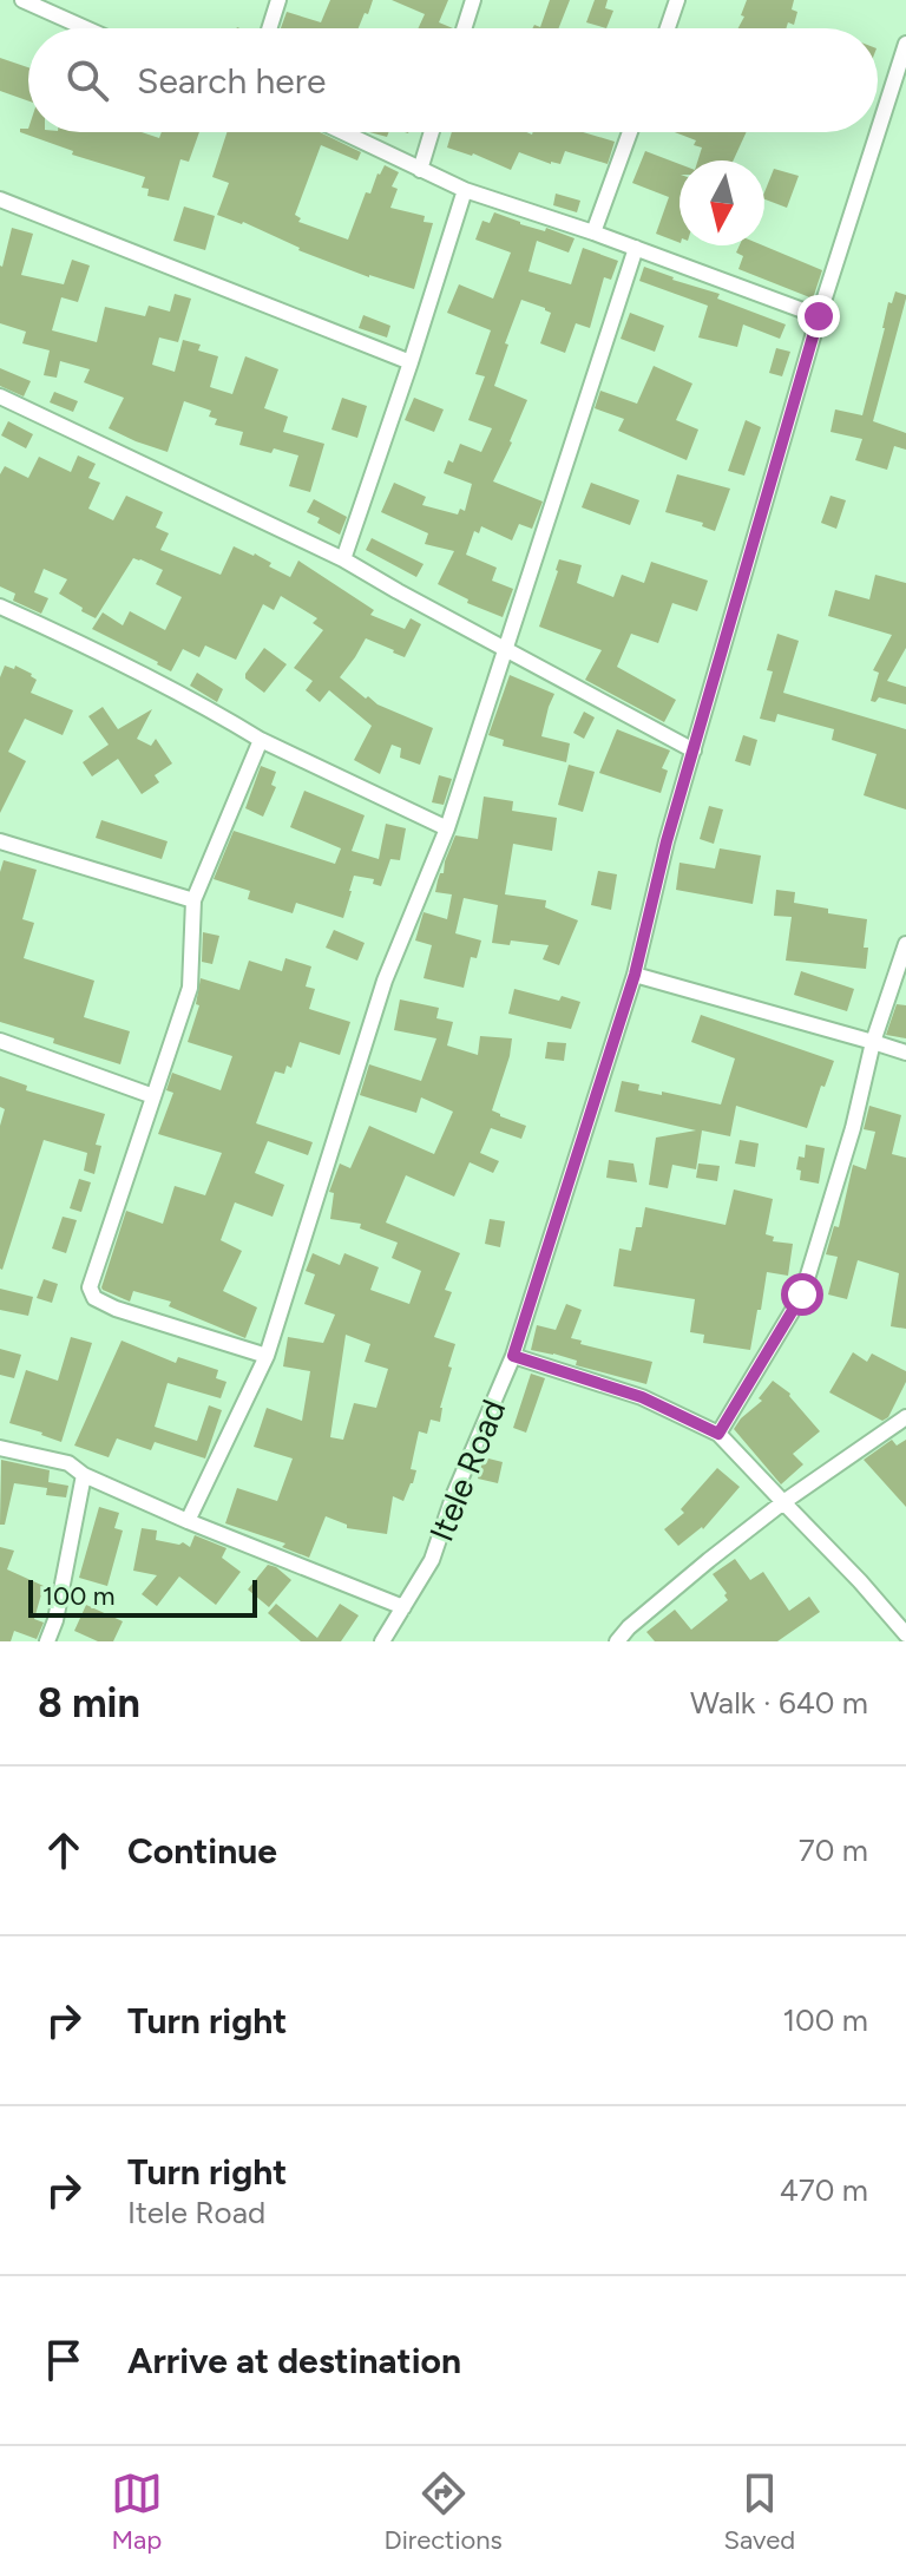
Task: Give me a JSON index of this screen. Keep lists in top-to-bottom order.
{
  "streets": {
    "street": ["Itele Road"]
  },
  "scale_bar": "100 m",
  "north": "bottom",
  "page": {
    "search": "Search here",
    "scale": "100 m",
    "heading": ["8 min", "Walk · 640 m"],
    "list": [
      ["Continue", "70 m"],
      ["Turn right", "100 m"],
      ["Turn right", "Itele Road", "470 m"],
      "Arrive at destination"
    ],
    "nav": ["Map", "Directions", "Saved"]
  }
}
